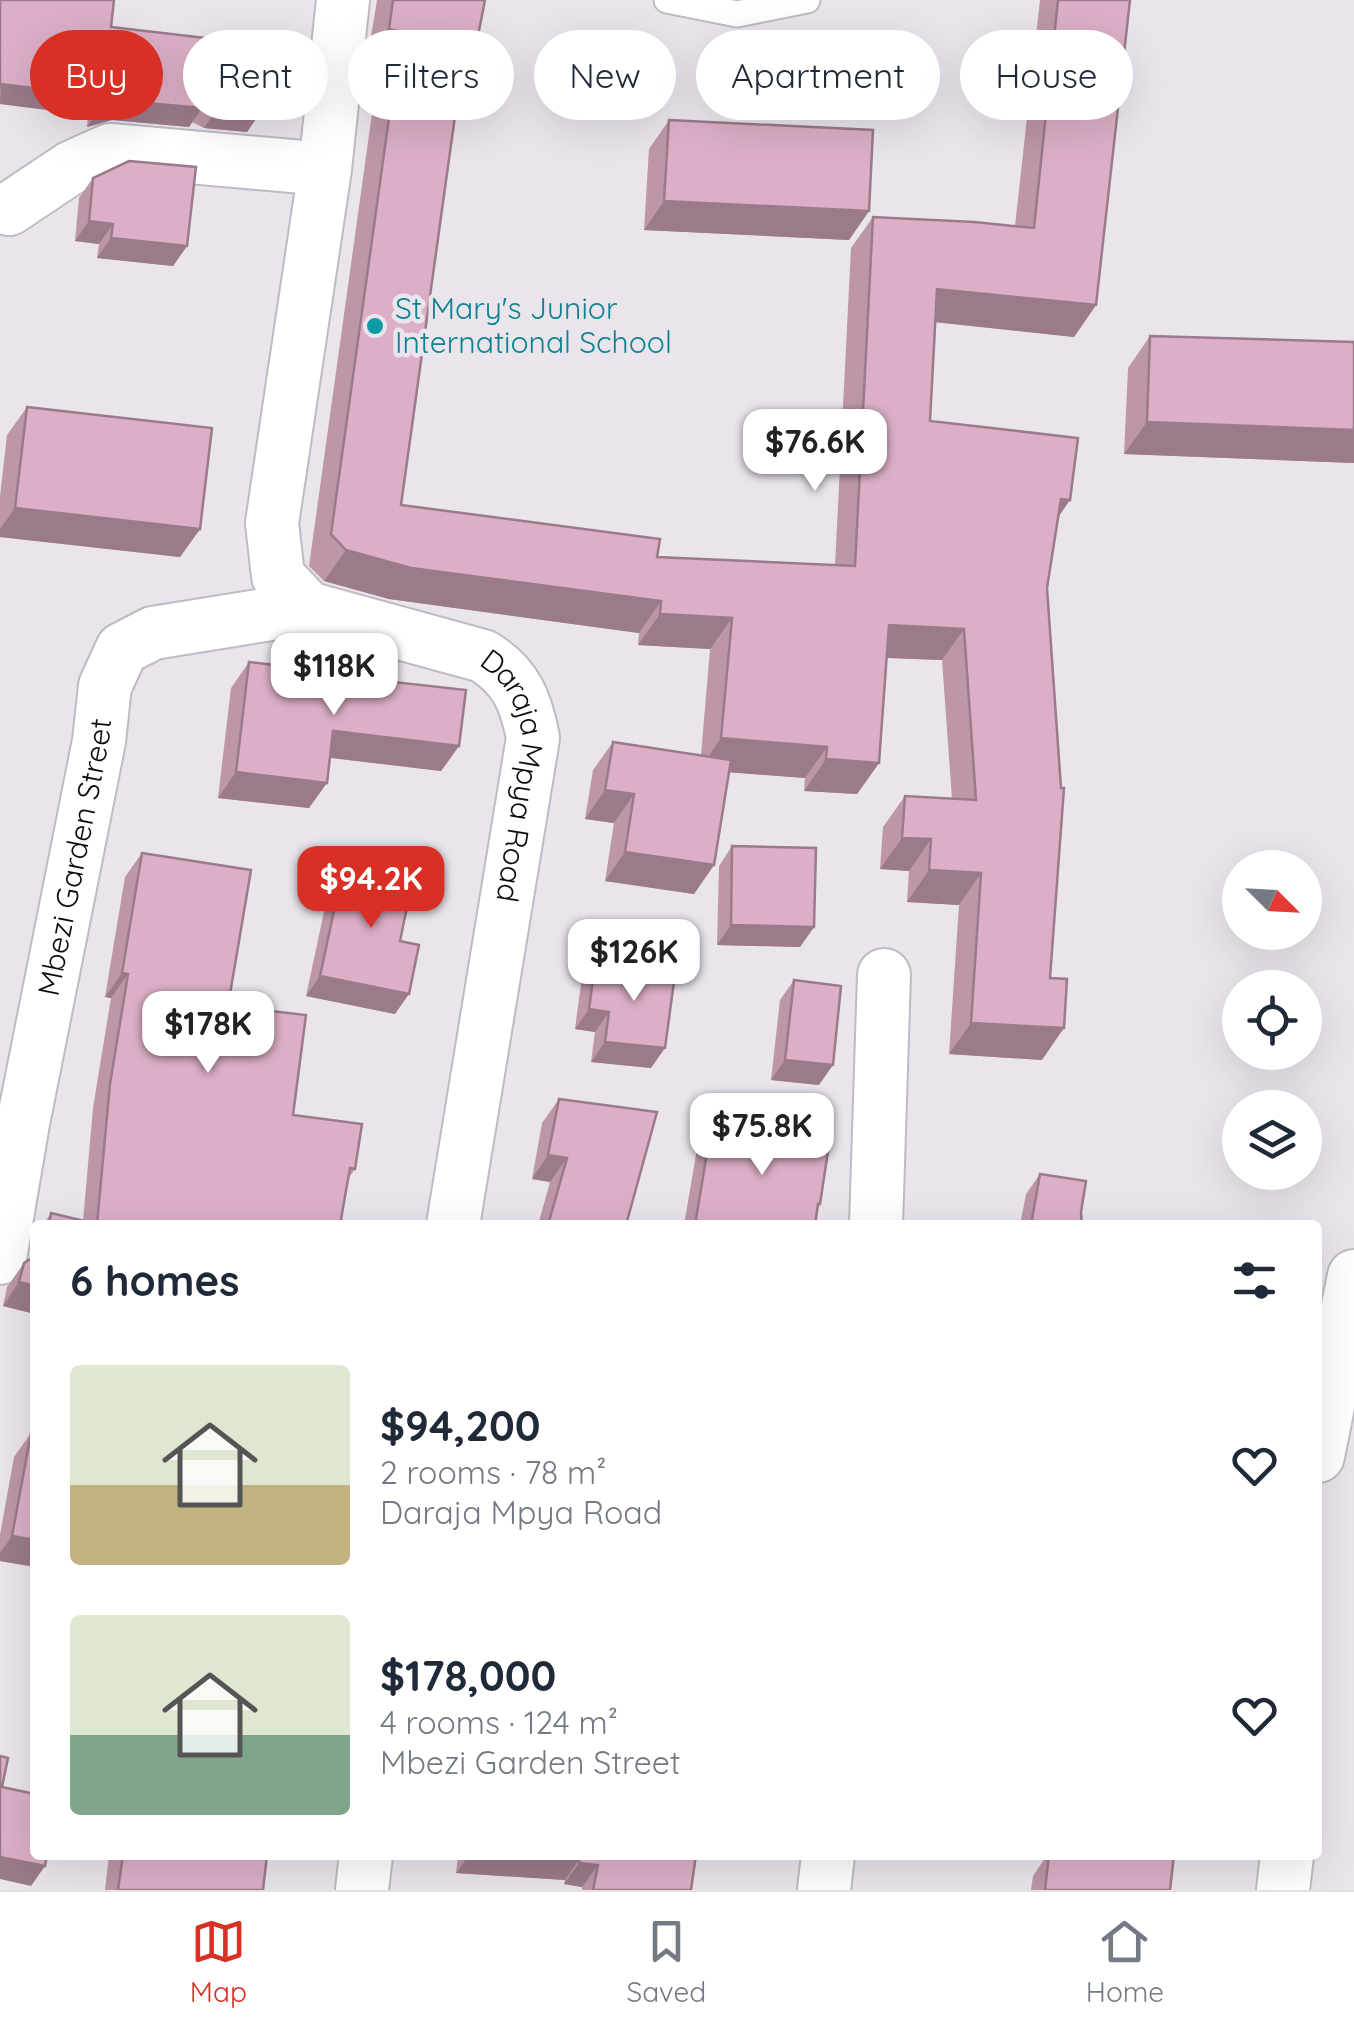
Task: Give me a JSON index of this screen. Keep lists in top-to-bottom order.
{
  "streets": {
    "street": ["Daraja Mpya Road", "Mbezi Garden Street"]
  },
  "crossings": [
    ["Daraja Mpya Road", "Mbezi Garden Street"]
  ],
  "places": ["St Mary's Junior International School"],
  "north": "bottom right",
  "page": {
    "chip": [
      "Buy",
      "Rent",
      "Filters",
      "New",
      "Apartment",
      "House"
    ],
    "price": [
      "$76.6K",
      "$118K",
      "$94.2K",
      "$126K",
      "$178K",
      "$75.8K"
    ],
    "heading": "6 homes",
    "list": [
      {
        "name": "$94,200",
        "note": "2 rooms · 78 m² · Daraja Mpya Road"
      },
      {
        "name": "$178,000",
        "note": "4 rooms · 124 m² · Mbezi Garden Street"
      }
    ],
    "tabs": ["Map", "Saved", "Home"]
  }
}
